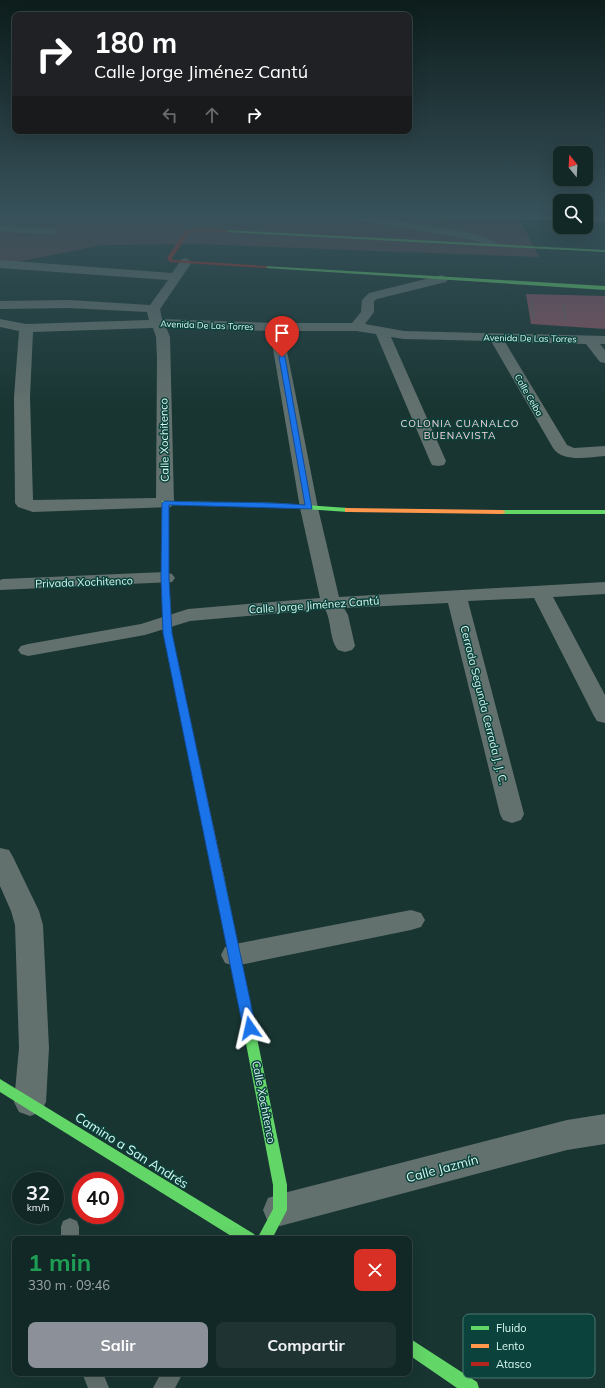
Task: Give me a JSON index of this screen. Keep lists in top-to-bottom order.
{
  "streets": {
    "street": [
      "Avenida De Las Torres",
      "Calle Ceiba",
      "Calle Xochitenco",
      "Privada Xochitenco",
      "Calle Jorge Jiménez Cantú",
      "Cerrada Segunda Cerrada J. J. C.",
      "Camino a San Andrés",
      "Calle Jazmín"
    ]
  },
  "crossings": [
    ["Avenida De Las Torres", "Calle Ceiba"],
    ["Avenida De Las Torres", "Calle Xochitenco"],
    ["Calle Xochitenco", "Privada Xochitenco"],
    ["Calle Xochitenco", "Calle Jorge Jiménez Cantú"],
    ["Calle Xochitenco", "Calle Jazmín"],
    ["Calle Jorge Jiménez Cantú", "Cerrada Segunda Cerrada J. J. C."]
  ],
  "districts": ["COLONIA CUANALCO BUENAVISTA"],
  "legend": ["Fluido", "Lento", "Atasco"],
  "north": "top",
  "page": {
    "turn": ["180 m", "Calle Jorge Jiménez Cantú"],
    "speed": "32 km/h",
    "limit": "40",
    "heading": ["1 min", "330 m · 09:46"],
    "buttons": ["Salir", "Compartir"]
  }
}
